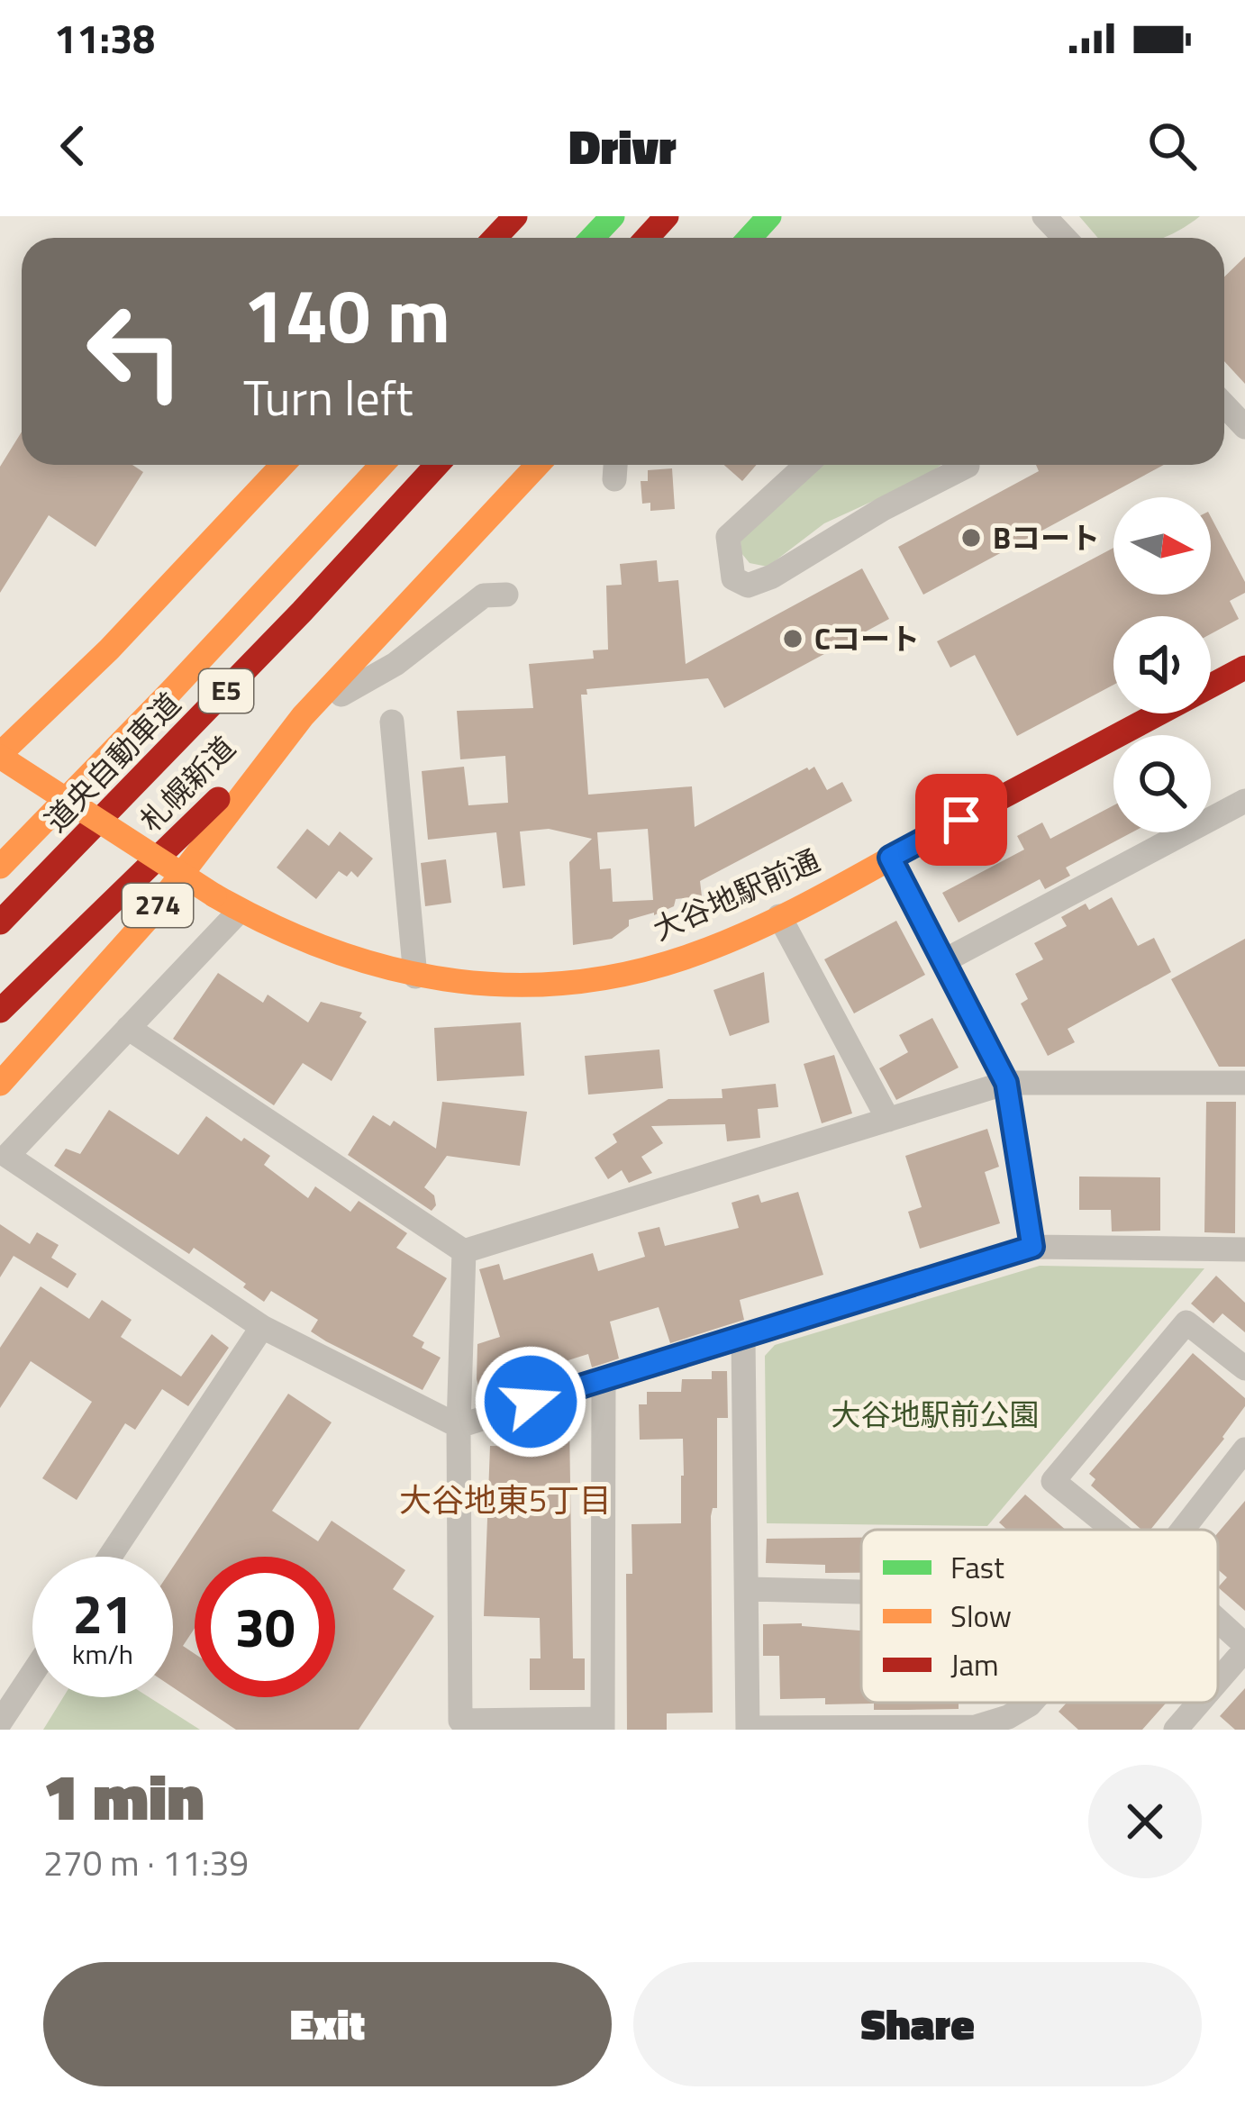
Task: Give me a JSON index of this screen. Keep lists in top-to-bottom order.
{
  "streets": {
    "main road": [
      "E5",
      "道央自動車道",
      "札幌新道",
      "大谷地駅前通",
      "274"
    ]
  },
  "crossings": [
    ["札幌新道", "274"]
  ],
  "districts": ["大谷地東5丁目"],
  "parks": ["大谷地駅前公園"],
  "places": ["Bコート", "Cコート"],
  "legend": ["Fast", "Slow", "Jam"],
  "north": "right",
  "page": {
    "status": "11:38",
    "header": "Drivr",
    "turn": ["140 m", "Turn left"],
    "speed": "21 km/h",
    "limit": "30",
    "heading": ["1 min", "270 m · 11:39"],
    "buttons": ["Exit", "Share"]
  }
}
